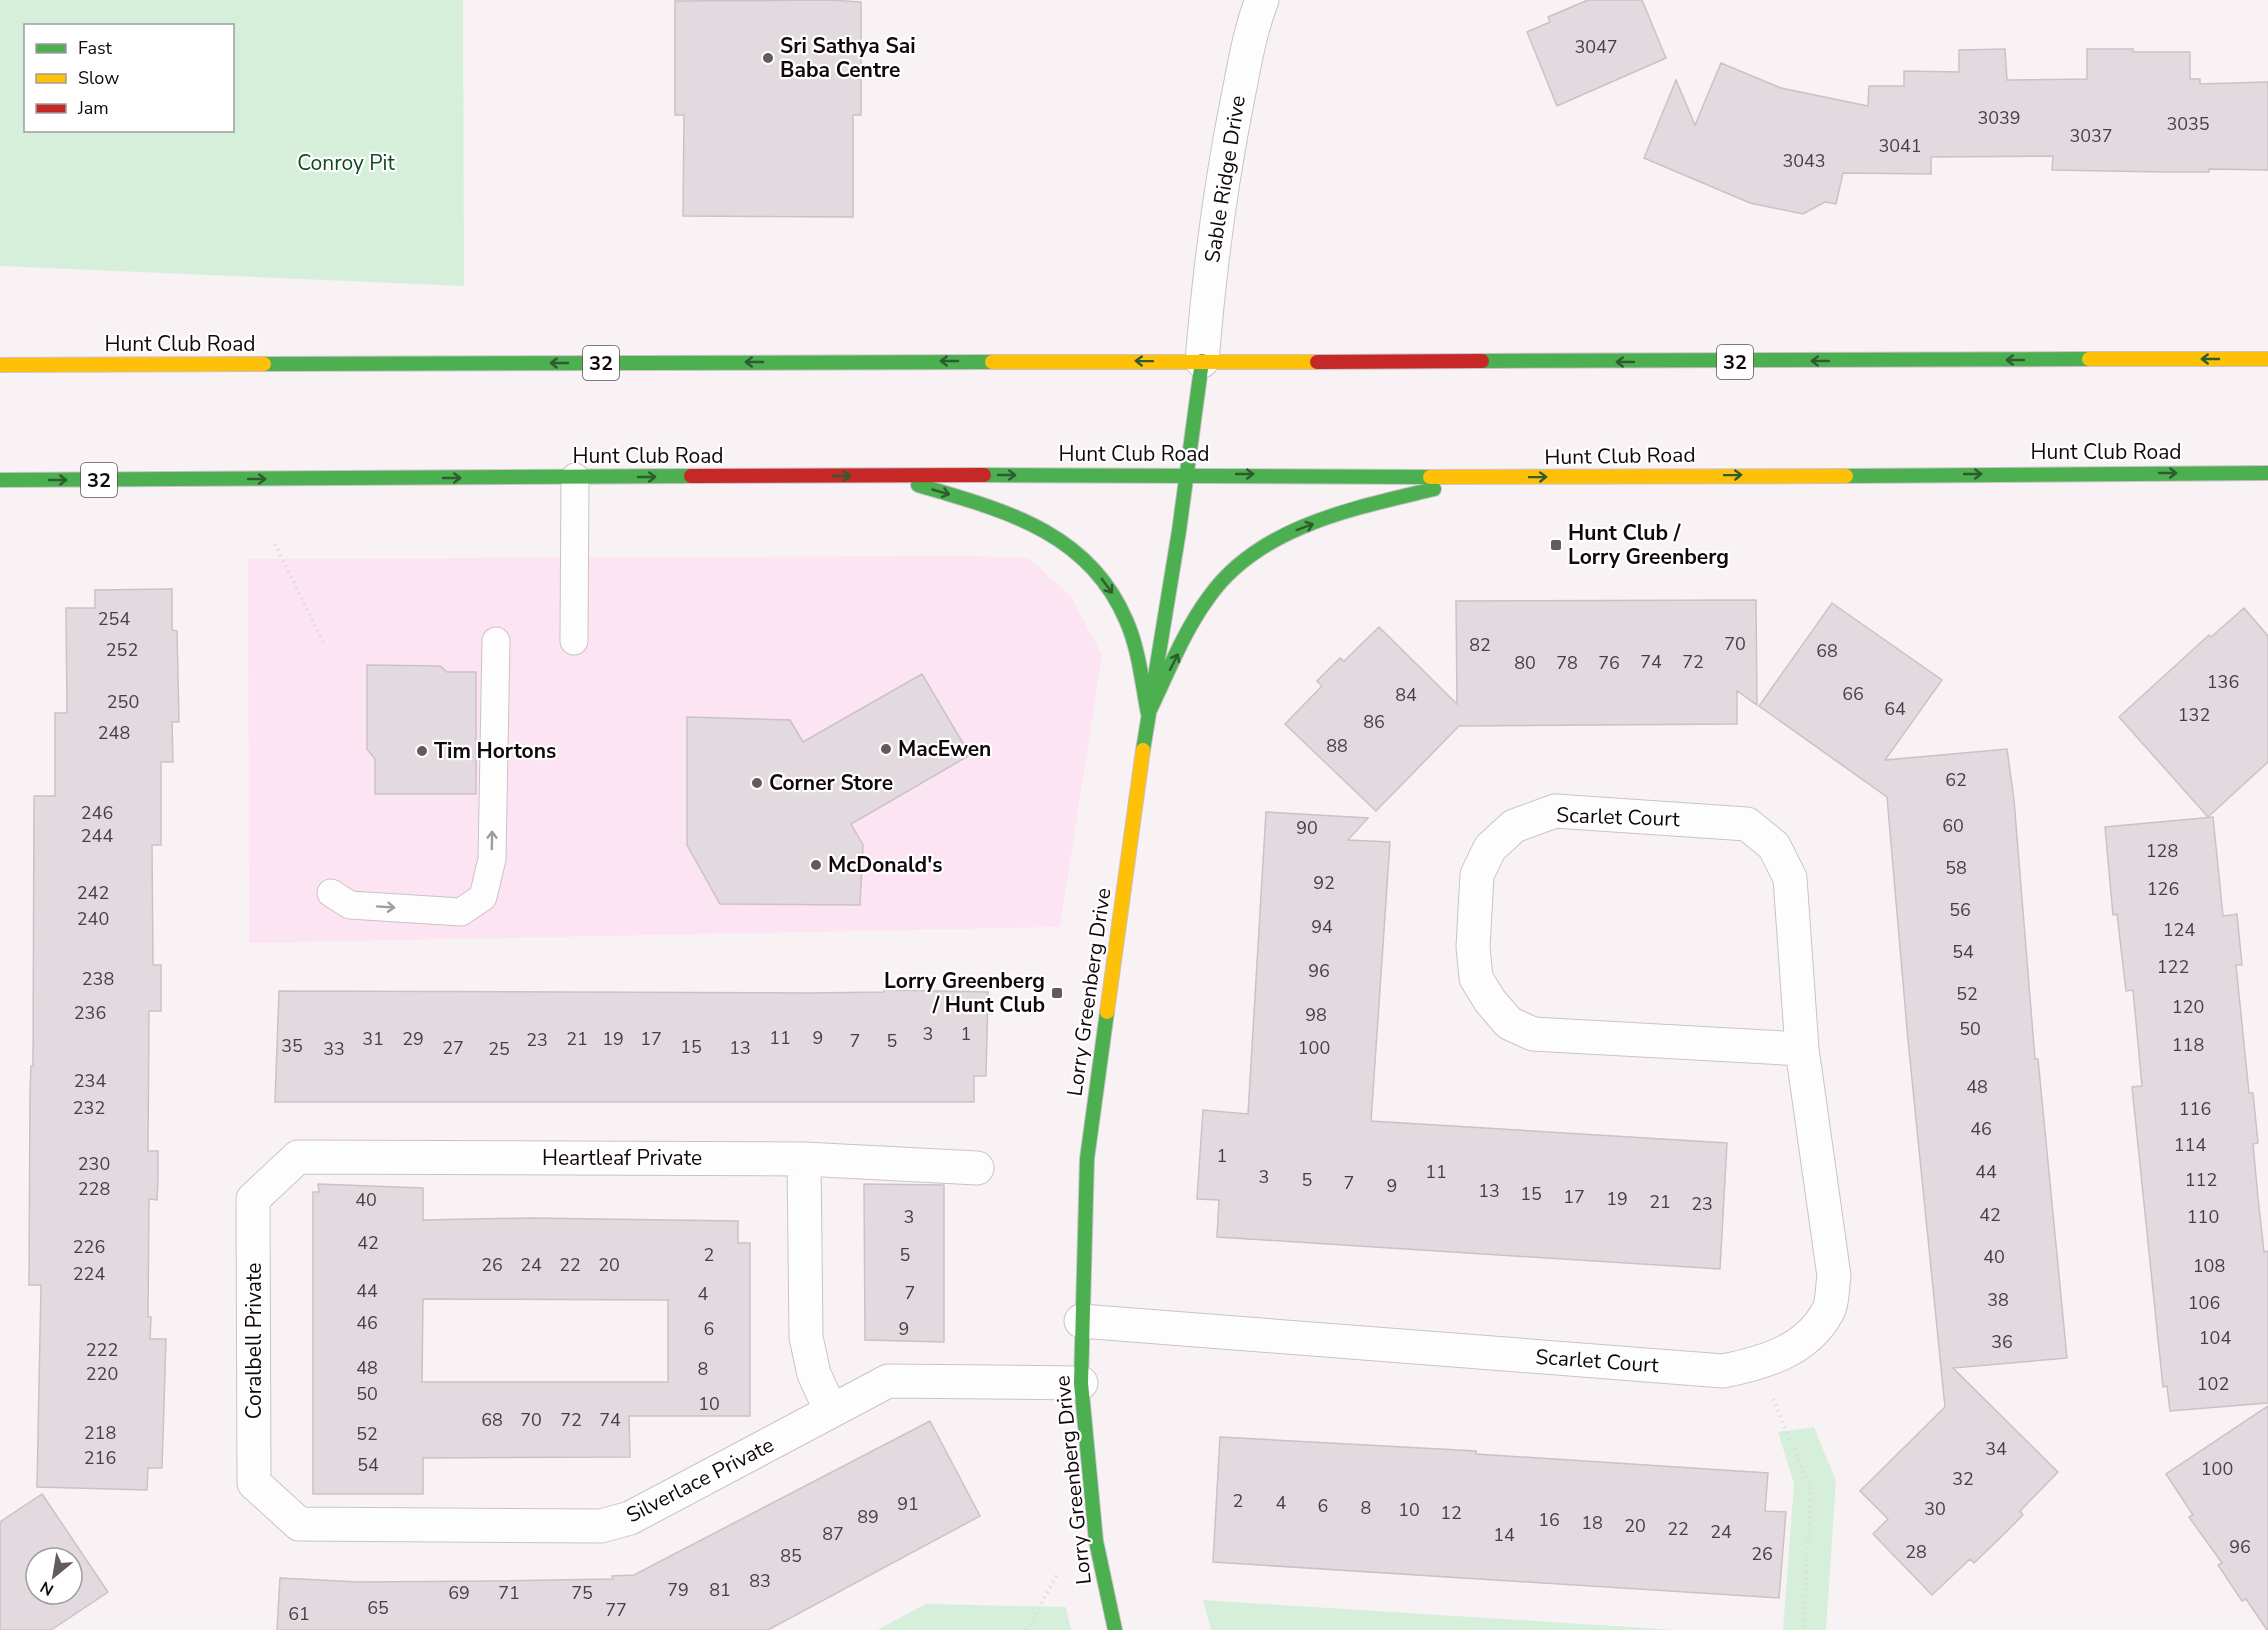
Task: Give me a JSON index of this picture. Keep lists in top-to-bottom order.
{
  "streets": {
    "main road": ["Hunt Club Road", "32", "Lorry Greenberg Drive"],
    "street": [
      "Sable Ridge Drive",
      "Scarlet Court",
      "Heartleaf Private",
      "Coralbell Private",
      "Silverlace Private"
    ]
  },
  "crossings": [
    ["Sable Ridge Drive", "Hunt Club Road"],
    ["Sable Ridge Drive", "Lorry Greenberg Drive"],
    ["Hunt Club Road", "Lorry Greenberg Drive"],
    ["Scarlet Court", "Lorry Greenberg Drive"],
    ["Lorry Greenberg Drive", "Silverlace Private"],
    ["Heartleaf Private", "Coralbell Private"],
    ["Coralbell Private", "Silverlace Private"]
  ],
  "parks": ["Conroy Pit"],
  "places": {
    "other": [
      "Sri Sathya Sai Baba Centre",
      "MacEwen",
      "Tim Hortons",
      "Corner Store",
      "McDonald's"
    ],
    "transit": ["Hunt Club / Lorry Greenberg", "Lorry Greenberg / Hunt Club"]
  },
  "house_numbers": [
    "3047",
    "3039",
    "3035",
    "3037",
    "3041",
    "3043",
    "254",
    "70",
    "82",
    "252",
    "68",
    "74",
    "72",
    "80",
    "78",
    "76",
    "136",
    "66",
    "84",
    "250",
    "64",
    "132",
    "86",
    "248",
    "88",
    "62",
    "246",
    "60",
    "90",
    "244",
    "128",
    "58",
    "92",
    "126",
    "242",
    "56",
    "240",
    "94",
    "124",
    "54",
    "122",
    "96",
    "238",
    "52",
    "120",
    "236",
    "98",
    "50",
    "3",
    "1",
    "11",
    "9",
    "31",
    "29",
    "21",
    "19",
    "17",
    "23",
    "7",
    "5",
    "118",
    "35",
    "15",
    "27",
    "13",
    "100",
    "33",
    "25",
    "234",
    "48",
    "232",
    "116",
    "46",
    "114",
    "1",
    "230",
    "11",
    "44",
    "3",
    "5",
    "112",
    "7",
    "9",
    "228",
    "13",
    "15",
    "17",
    "19",
    "40",
    "21",
    "23",
    "42",
    "3",
    "110",
    "42",
    "226",
    "2",
    "5",
    "40",
    "26",
    "24",
    "22",
    "20",
    "108",
    "224",
    "44",
    "7",
    "4",
    "38",
    "106",
    "46",
    "6",
    "9",
    "104",
    "36",
    "222",
    "48",
    "8",
    "220",
    "102",
    "50",
    "10",
    "68",
    "70",
    "72",
    "74",
    "218",
    "52",
    "34",
    "216",
    "54",
    "100",
    "32",
    "2",
    "4",
    "91",
    "6",
    "8",
    "30",
    "10",
    "12",
    "89",
    "16",
    "18",
    "20",
    "22",
    "24",
    "87",
    "14",
    "96",
    "28",
    "26",
    "85",
    "83",
    "79",
    "81",
    "69",
    "71",
    "75",
    "65",
    "77",
    "61"
  ],
  "legend": ["Fast", "Slow", "Jam"],
  "north": "bottom left"
}
